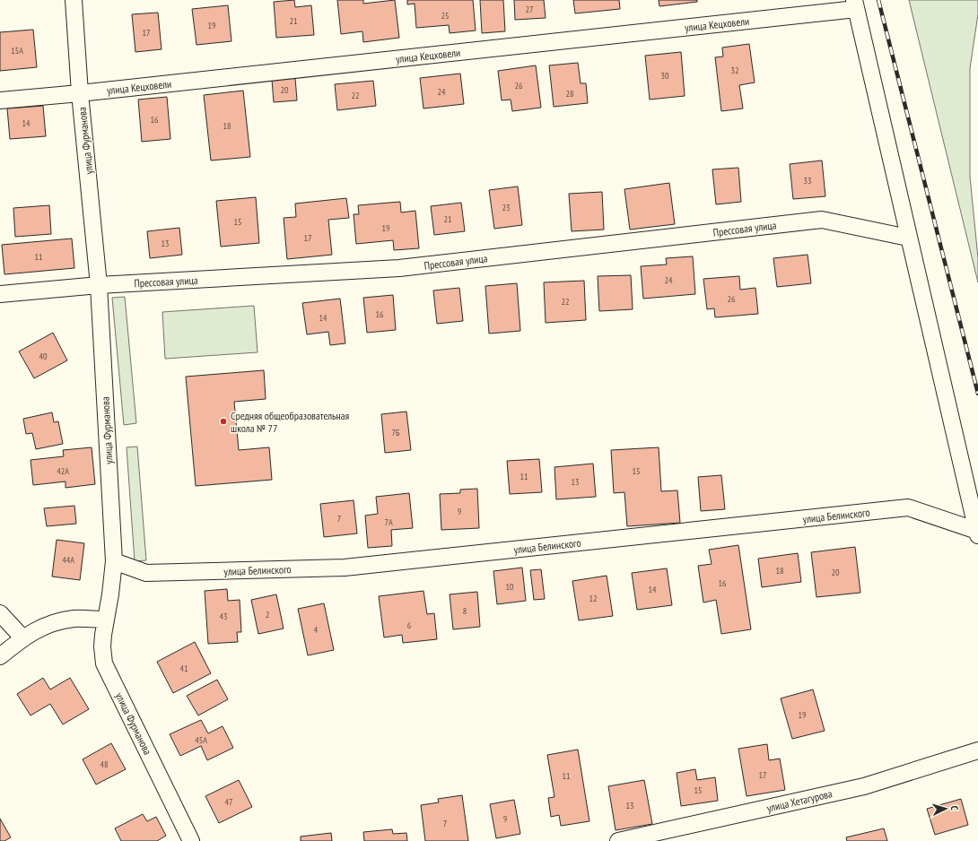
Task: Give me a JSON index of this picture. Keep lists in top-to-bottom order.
{
  "streets": {
    "street": [
      "улица Кецховели",
      "улица Фурманова",
      "Прессовая улица",
      "улица Белинского",
      "улица Хетагурова"
    ]
  },
  "crossings": [
    ["улица Кецховели", "улица Фурманова"],
    ["улица Фурманова", "Прессовая улица"],
    ["улица Фурманова", "улица Белинского"]
  ],
  "places": ["Средняя общеобразовательная школа № 77"],
  "house_numbers": [
    "27",
    "25",
    "21",
    "19",
    "17",
    "15А",
    "32",
    "30",
    "26",
    "20",
    "24",
    "28",
    "22",
    "16",
    "14",
    "18",
    "33",
    "23",
    "21",
    "15",
    "19",
    "17",
    "13",
    "11",
    "24",
    "26",
    "22",
    "16",
    "14",
    "40",
    "7Б",
    "42А",
    "15",
    "11",
    "13",
    "9",
    "7",
    "7А",
    "44А",
    "18",
    "20",
    "16",
    "10",
    "14",
    "12",
    "8",
    "2",
    "43",
    "6",
    "4",
    "41",
    "19",
    "45А",
    "48",
    "17",
    "11",
    "15",
    "47",
    "13",
    "9",
    "7"
  ],
  "north": "right"
}
